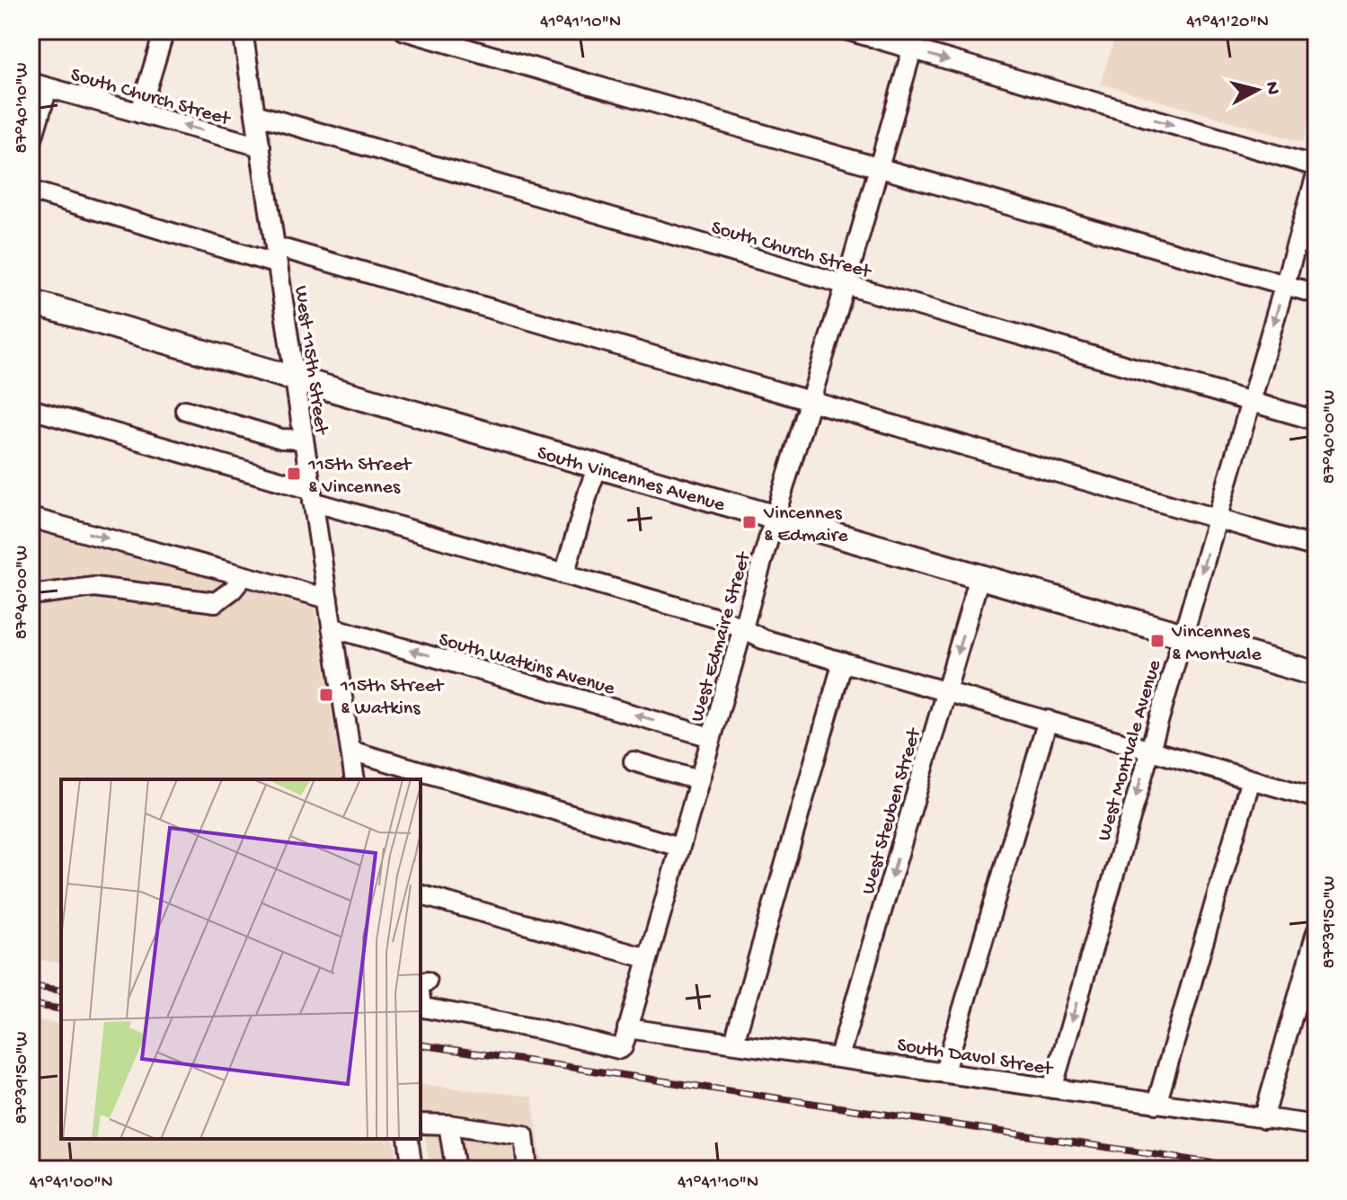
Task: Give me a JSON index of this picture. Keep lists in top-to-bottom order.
{
  "streets": {
    "main road": ["South Vincennes Avenue"],
    "street": [
      "South Church Street",
      "West 115th Street",
      "West Edmaire Street",
      "South Watkins Avenue",
      "West Montvale Avenue",
      "West Steuben Street",
      "South Davol Street"
    ]
  },
  "crossings": [
    ["South Church Street", "West 115th Street"],
    ["South Church Street", "West Edmaire Street"],
    ["South Church Street", "West Montvale Avenue"],
    ["West 115th Street", "South Vincennes Avenue"],
    ["West 115th Street", "South Watkins Avenue"],
    ["South Vincennes Avenue", "West Edmaire Street"],
    ["South Vincennes Avenue", "West Montvale Avenue"],
    ["South Vincennes Avenue", "West Steuben Street"],
    ["West Edmaire Street", "South Watkins Avenue"],
    ["West Edmaire Street", "South Davol Street"],
    ["West Montvale Avenue", "South Davol Street"],
    ["West Steuben Street", "South Davol Street"]
  ],
  "places": {
    "transit": [
      "115th Street & Vincennes",
      "Vincennes & Edmaire",
      "Vincennes & Montvale",
      "115th Street & Watkins"
    ]
  },
  "north": "right",
  "coordinates": [
    "41°41'10\"N",
    "41°41'20\"N",
    "87°40'10\"W",
    "87°40'00\"W",
    "87°39'50\"W",
    "41°41'00\"N"
  ]
}
